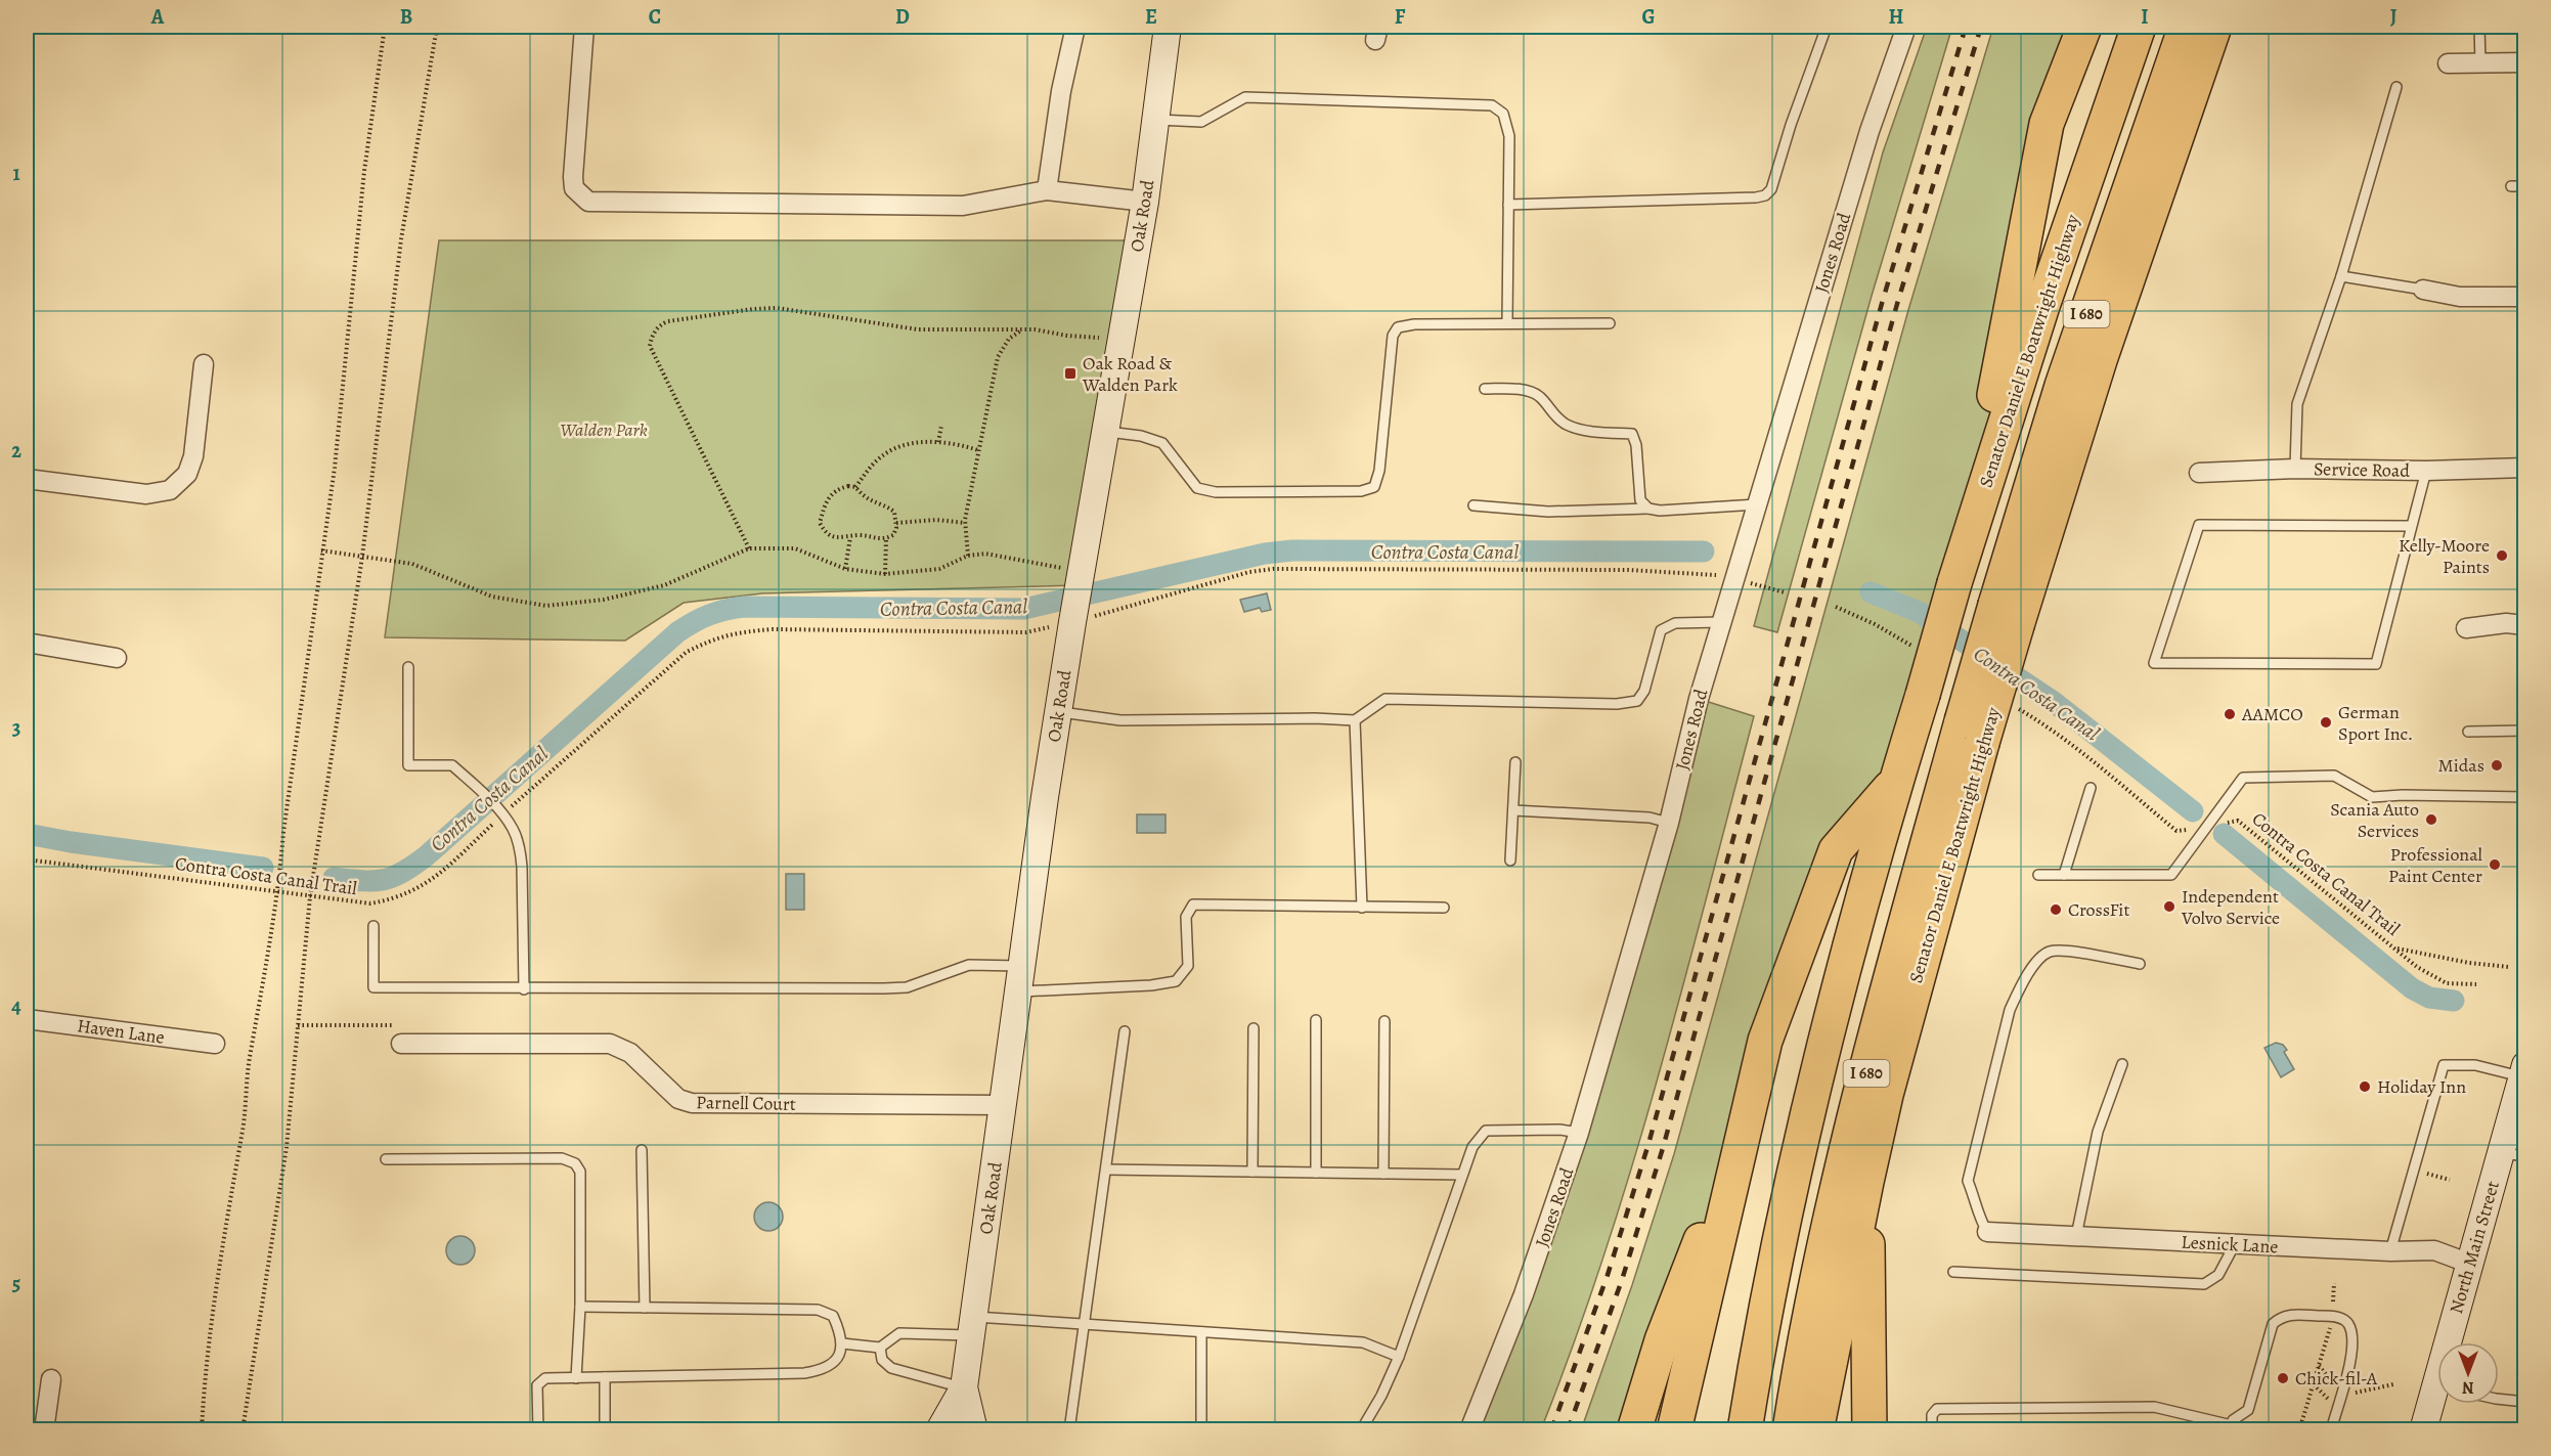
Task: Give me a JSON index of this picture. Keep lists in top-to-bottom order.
{
  "streets": {
    "highway": ["I 680", "Senator Daniel E Boatwright Highway"],
    "main road": ["Oak Road", "North Main Street"],
    "street": [
      "Jones Road",
      "Service Road",
      "Haven Lane",
      "Parnell Court",
      "Lesnick Lane"
    ],
    "path": ["Contra Costa Canal Trail"]
  },
  "crossings": [
    ["Oak Road", "Parnell Court"],
    ["I 680", "Senator Daniel E Boatwright Highway"],
    ["Lesnick Lane", "North Main Street"]
  ],
  "water": ["Contra Costa Canal"],
  "parks": ["Walden Park"],
  "places": {
    "transit": ["Oak Road & Walden Park"],
    "other": [
      "Kelly-Moore Paints",
      "AAMCO",
      "German Sport Inc.",
      "Midas",
      "Scania Auto Services",
      "Professional Paint Center",
      "Independent Volvo Service",
      "CrossFit",
      "Holiday Inn",
      "Chick-fil-A"
    ]
  },
  "north": "bottom",
  "grid": {
    "columns": [
      "A",
      "B",
      "C",
      "D",
      "E",
      "F",
      "G",
      "H",
      "I",
      "J"
    ],
    "rows": [
      "1",
      "2",
      "3",
      "4",
      "5"
    ]
  }
}
